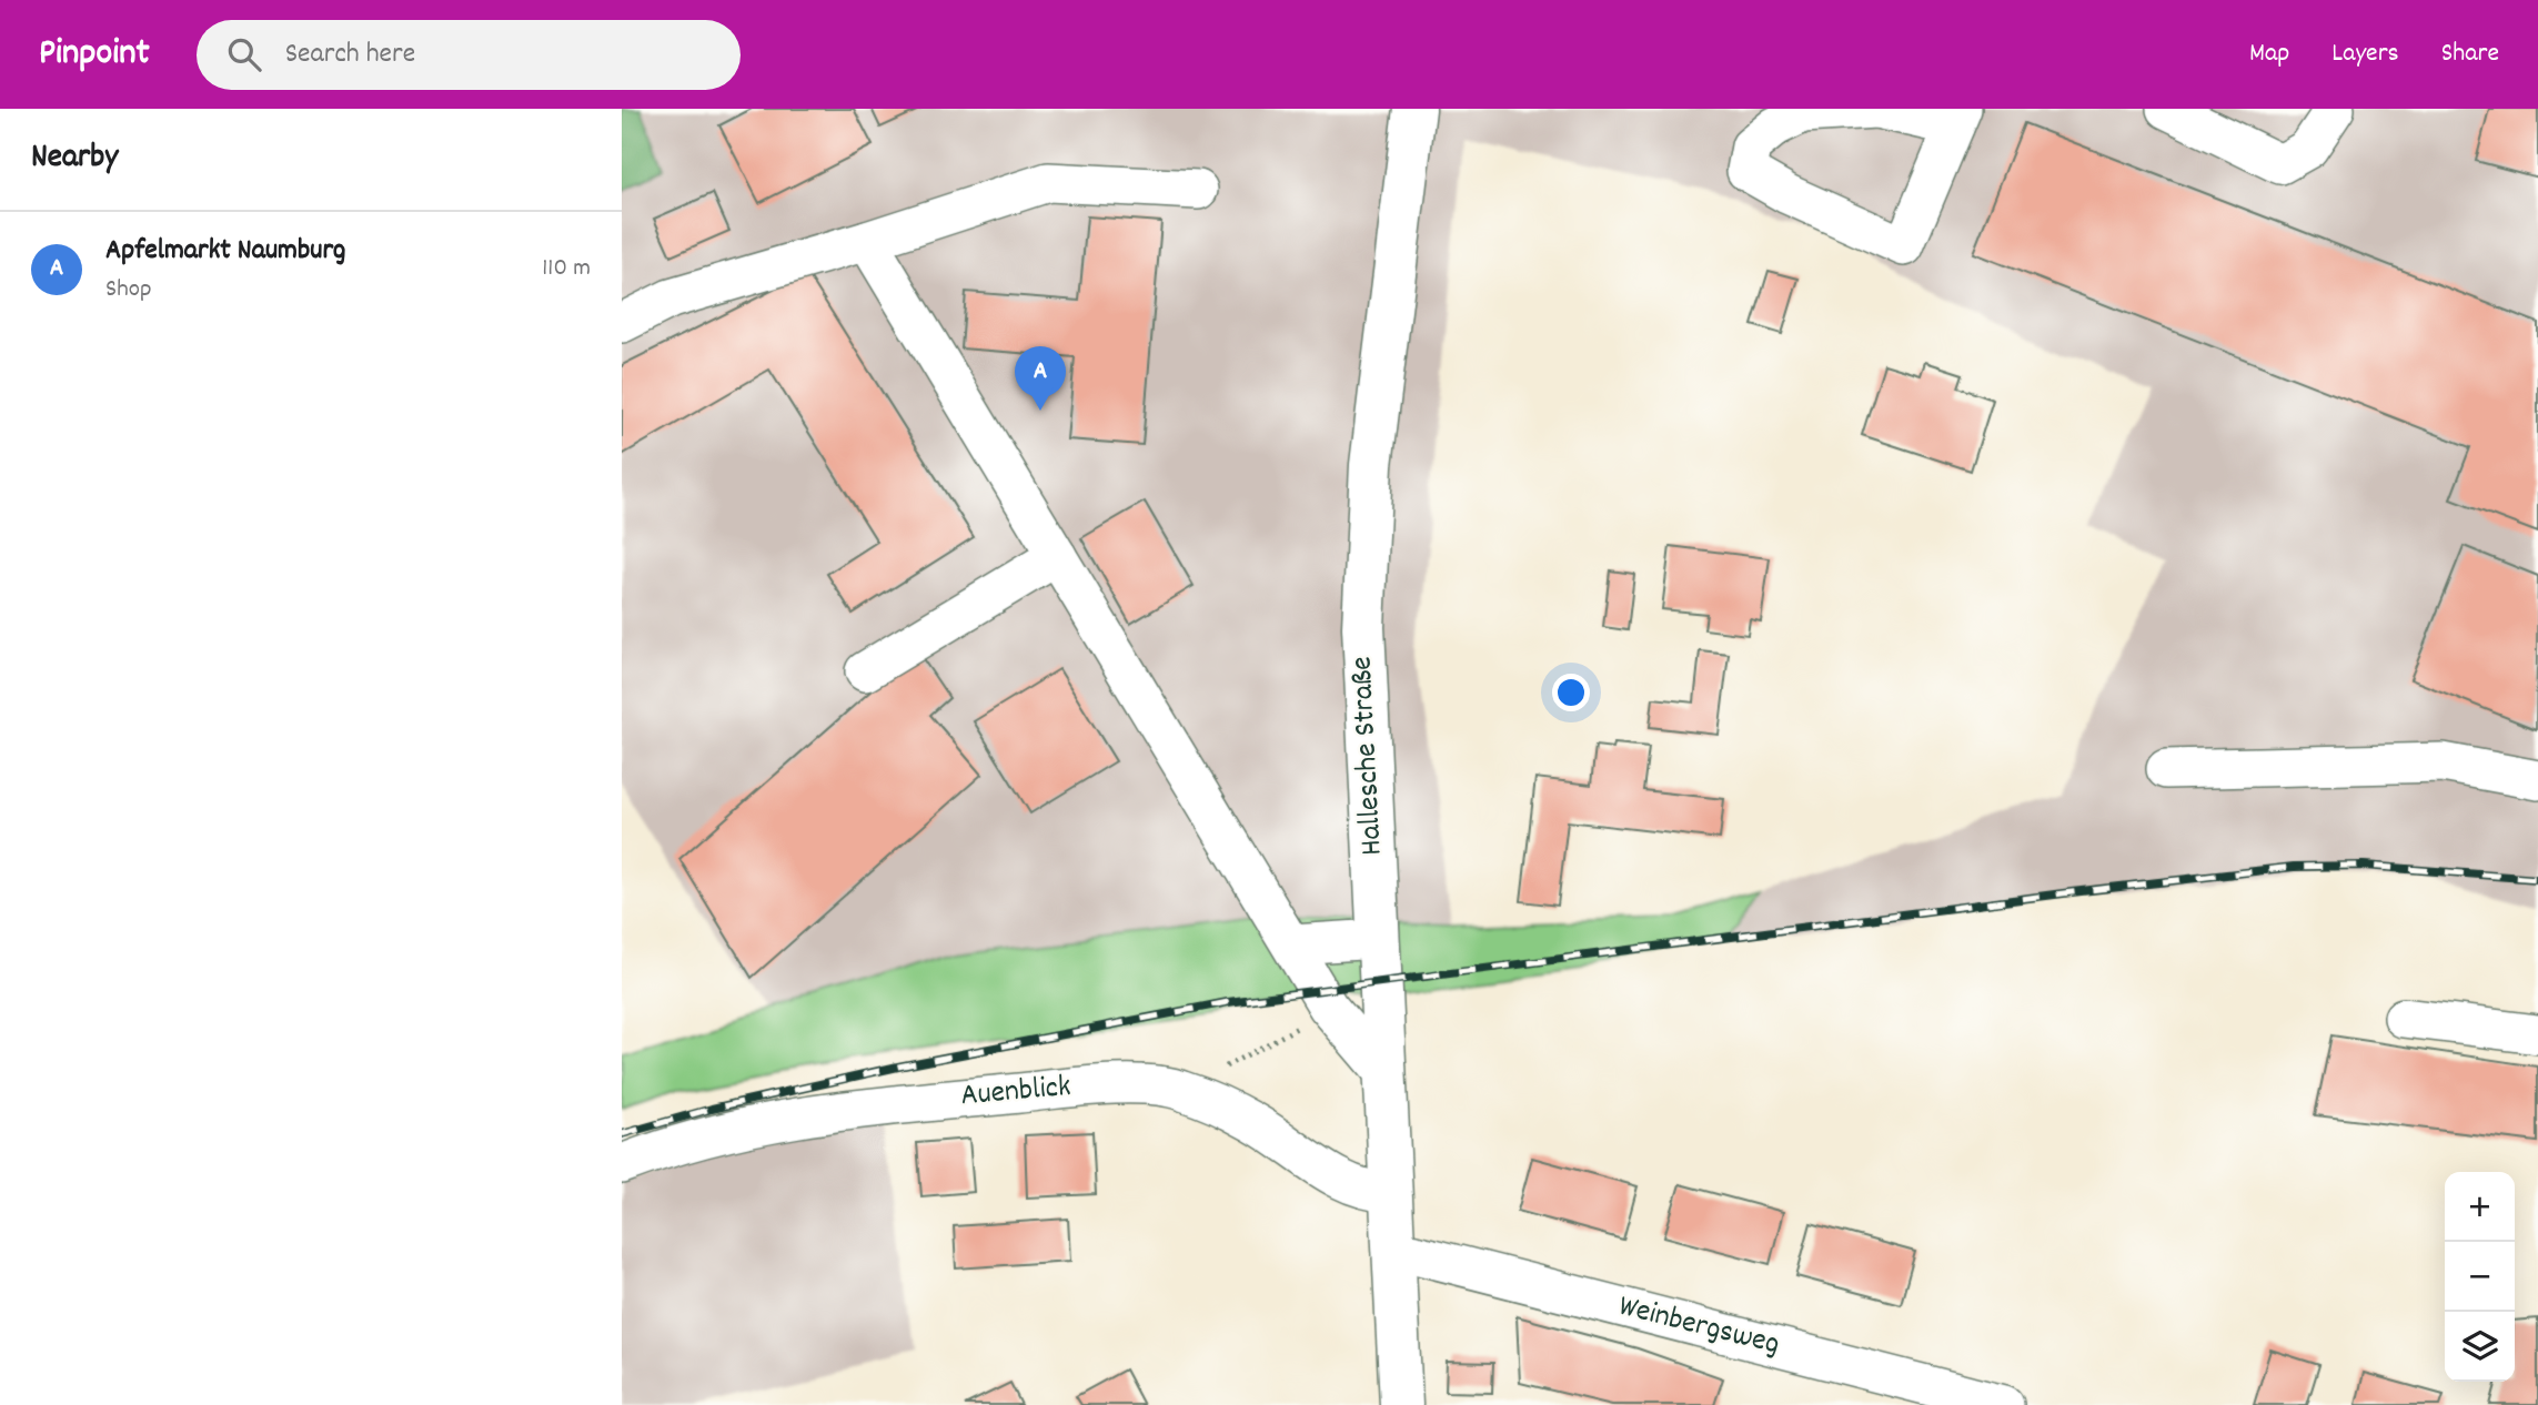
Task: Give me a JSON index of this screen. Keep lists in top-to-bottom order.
{
  "streets": {
    "main road": ["Hallesche Straße"],
    "street": ["Auenblick", "Weinbergsweg"]
  },
  "crossings": [
    ["Hallesche Straße", "Auenblick"],
    ["Hallesche Straße", "Weinbergsweg"]
  ],
  "page": {
    "header": "Pinpoint",
    "search": "Search here",
    "nav": ["Map", "Layers", "Share"],
    "heading": "Nearby",
    "list": [
      {
        "mark": "A",
        "name": "Apfelmarkt Naumburg",
        "note": "Shop",
        "value": "110 m"
      }
    ],
    "pins": "A",
    "map_buttons": ["+", "−"]
  }
}
